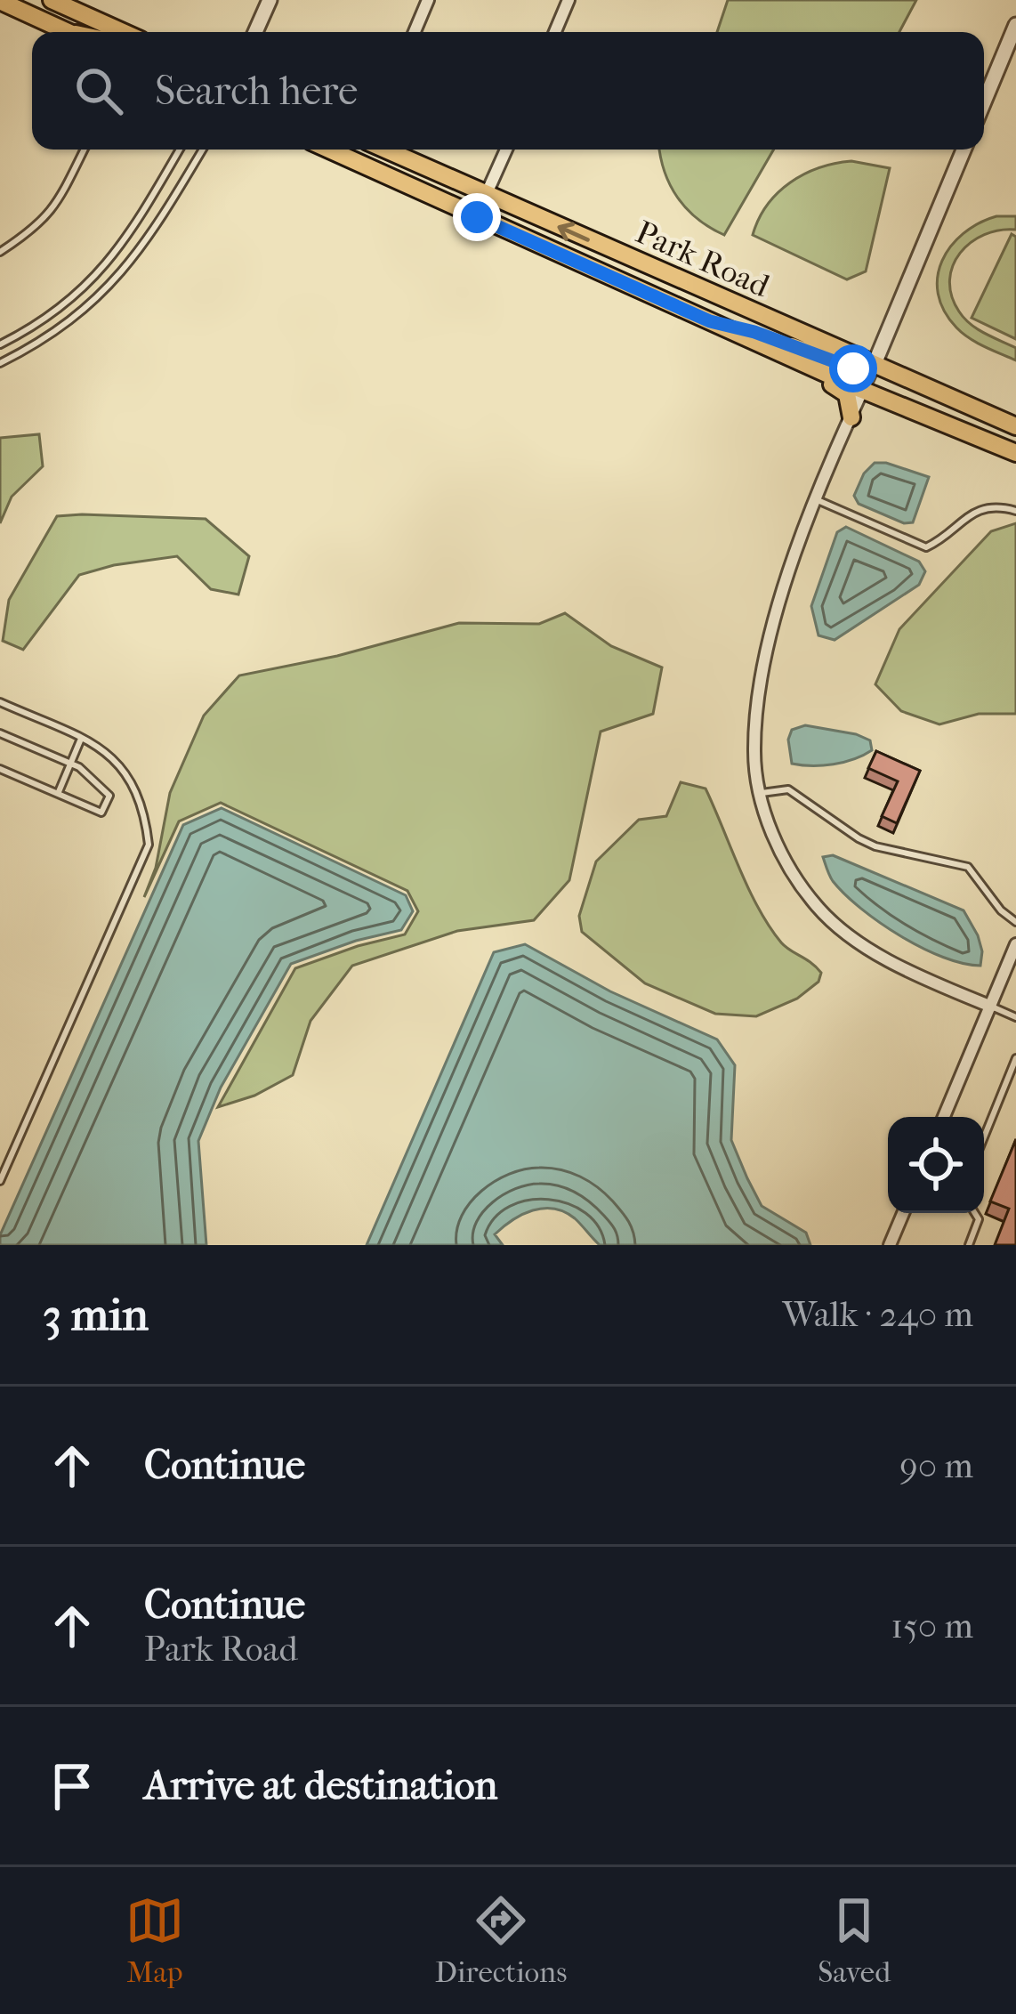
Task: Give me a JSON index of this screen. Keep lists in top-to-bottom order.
{
  "streets": {
    "main road": ["Park Road"]
  },
  "page": {
    "search": "Search here",
    "heading": ["3 min", "Walk · 240 m"],
    "list": [
      ["Continue", "90 m"],
      ["Continue", "Park Road", "150 m"],
      "Arrive at destination"
    ],
    "nav": ["Map", "Directions", "Saved"]
  }
}
